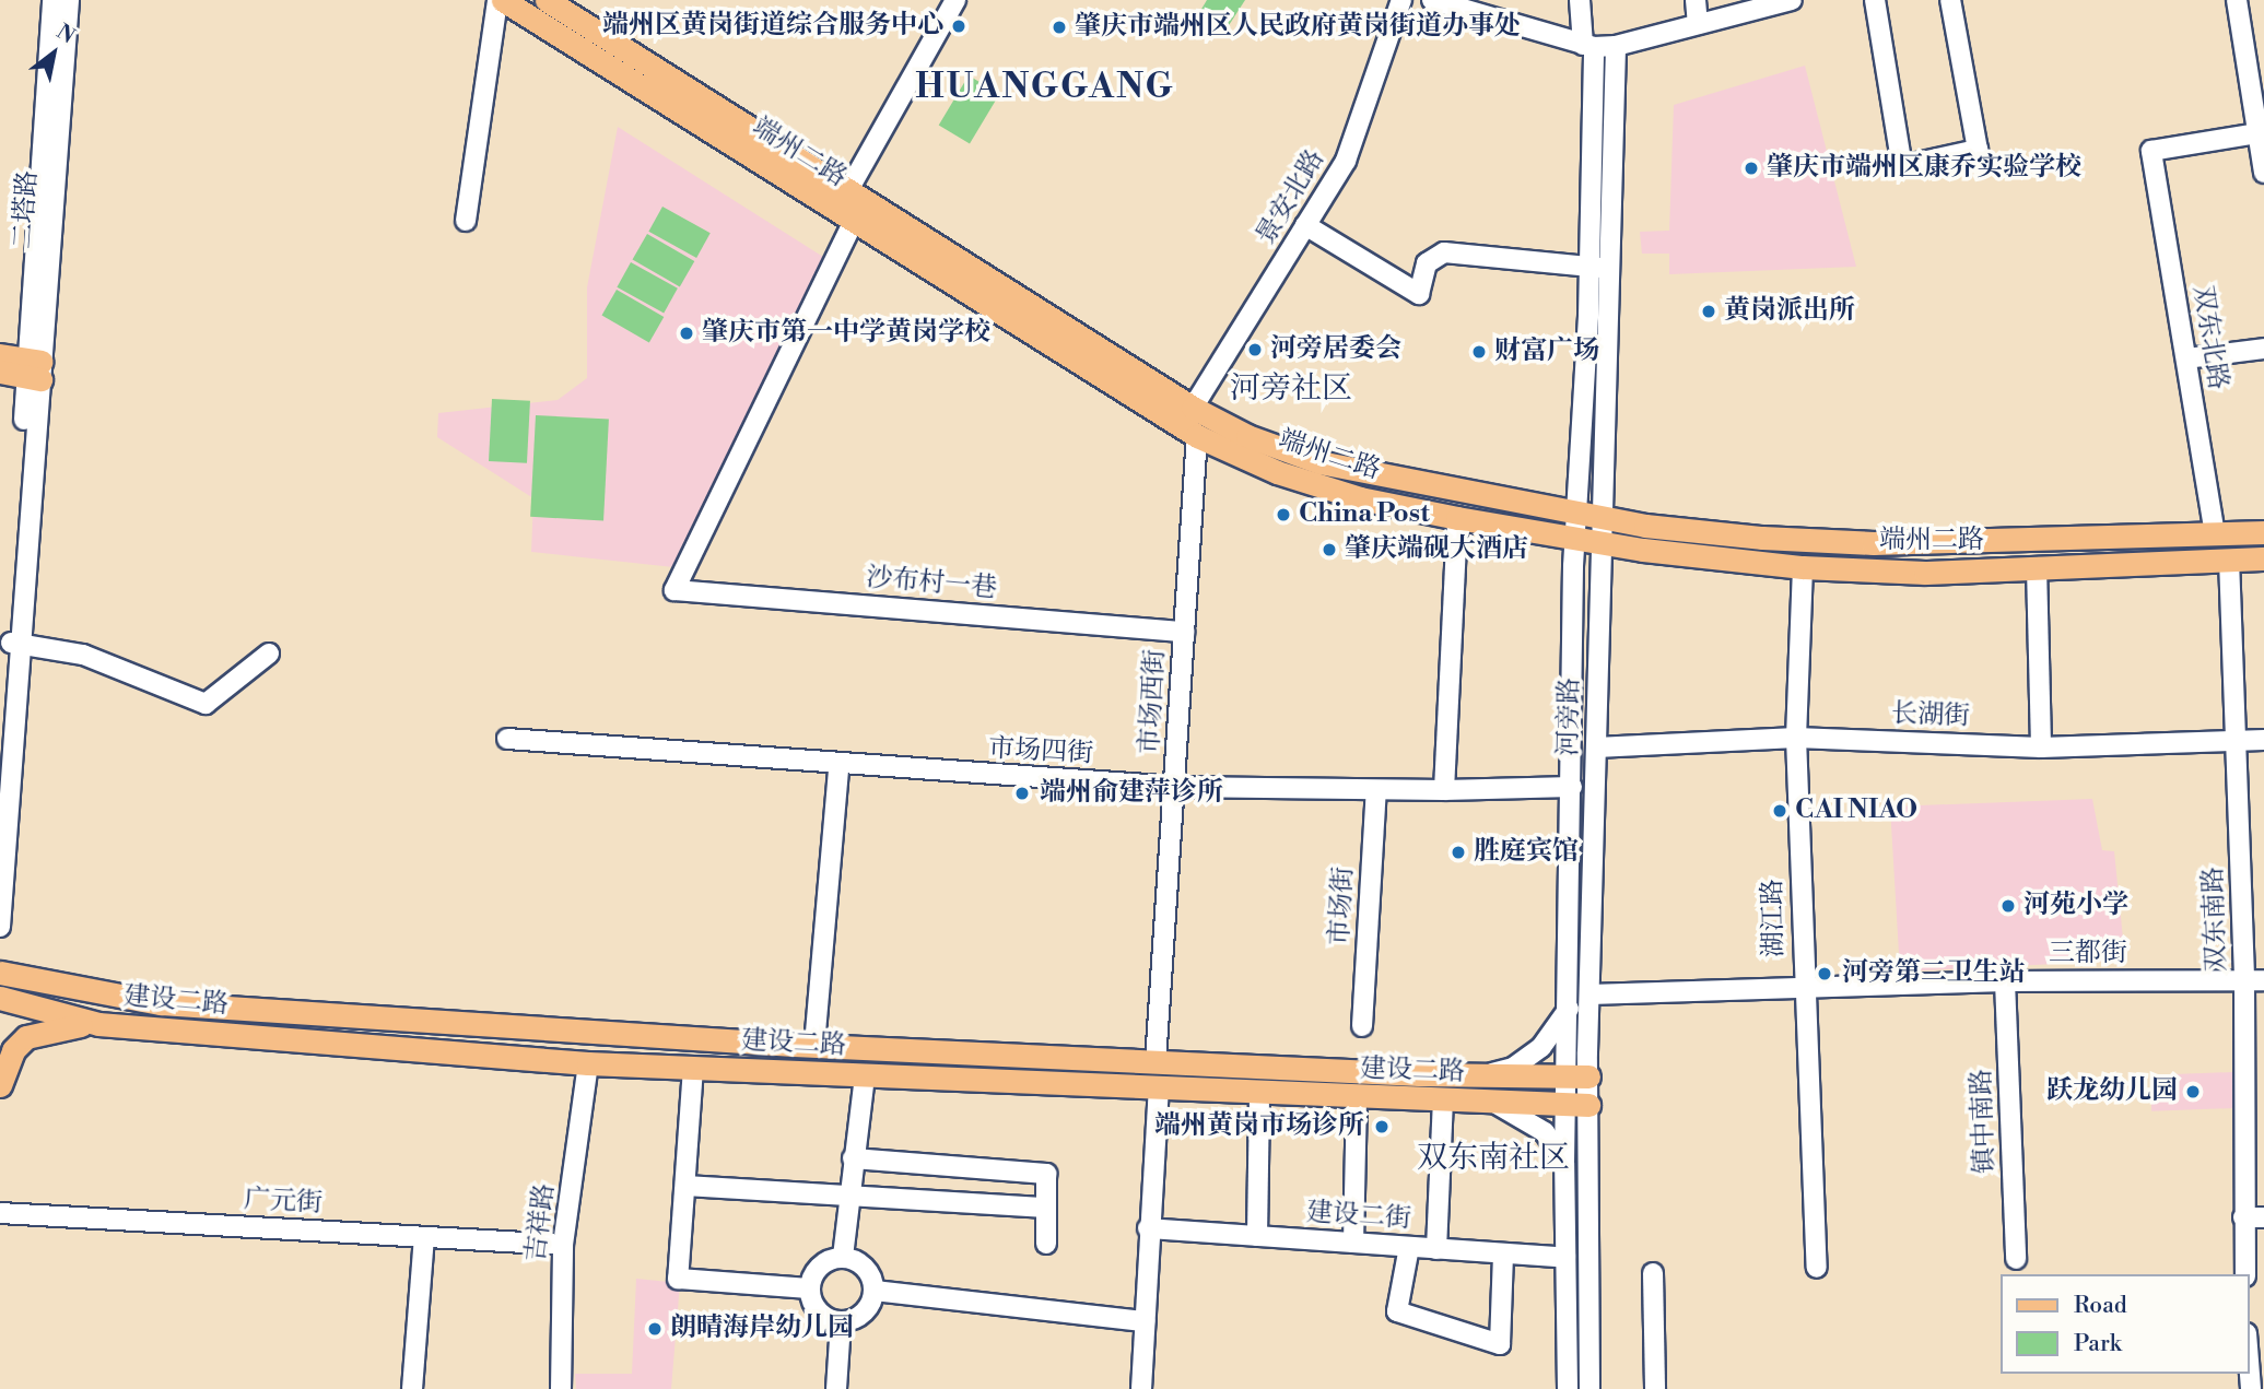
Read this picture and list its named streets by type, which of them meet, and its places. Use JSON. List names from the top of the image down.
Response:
{
  "streets": {
    "main road": ["端州二路", "建设二路"],
    "street": [
      "景安北路",
      "二塔路",
      "双东北路",
      "沙布村一巷",
      "市场西街",
      "长湖街",
      "河旁路",
      "市场四街",
      "市场街",
      "湖江路",
      "双东南路",
      "三都街",
      "镇中南路",
      "广元街",
      "建设二街",
      "吉祥路"
    ]
  },
  "crossings": [
    ["端州二路", "景安北路"],
    ["端州二路", "双东北路"],
    ["端州二路", "沙布村一巷"],
    ["端州二路", "市场西街"],
    ["端州二路", "河旁路"],
    ["端州二路", "湖江路"],
    ["端州二路", "双东南路"],
    ["沙布村一巷", "市场西街"],
    ["市场西街", "市场四街"],
    ["市场西街", "建设二路"],
    ["长湖街", "河旁路"],
    ["长湖街", "湖江路"],
    ["长湖街", "双东南路"],
    ["河旁路", "市场四街"],
    ["河旁路", "三都街"],
    ["河旁路", "建设二路"],
    ["河旁路", "建设二街"],
    ["市场四街", "市场街"],
    ["湖江路", "三都街"],
    ["双东南路", "三都街"],
    ["三都街", "镇中南路"],
    ["建设二路", "吉祥路"],
    ["广元街", "吉祥路"]
  ],
  "districts": ["HUANGGANG", "河旁社区", "双东南社区"],
  "places": [
    "端州区黄岗街道综合服务中心",
    "肇庆市端州区人民政府黄岗街道办事处",
    "肇庆市端州区康乔实验学校",
    "黄岗派出所",
    "肇庆市第一中学黄岗学校",
    "河旁居委会",
    "财富广场",
    "China Post",
    "肇庆端砚大酒店",
    "端州俞建萍诊所",
    "CAI NIAO",
    "胜庭宾馆",
    "河苑小学",
    "河旁第二卫生站",
    "跃龙幼儿园",
    "端州黄岗市场诊所",
    "朗晴海岸幼儿园"
  ],
  "legend": ["Road", "Park"],
  "north": "top right"
}
